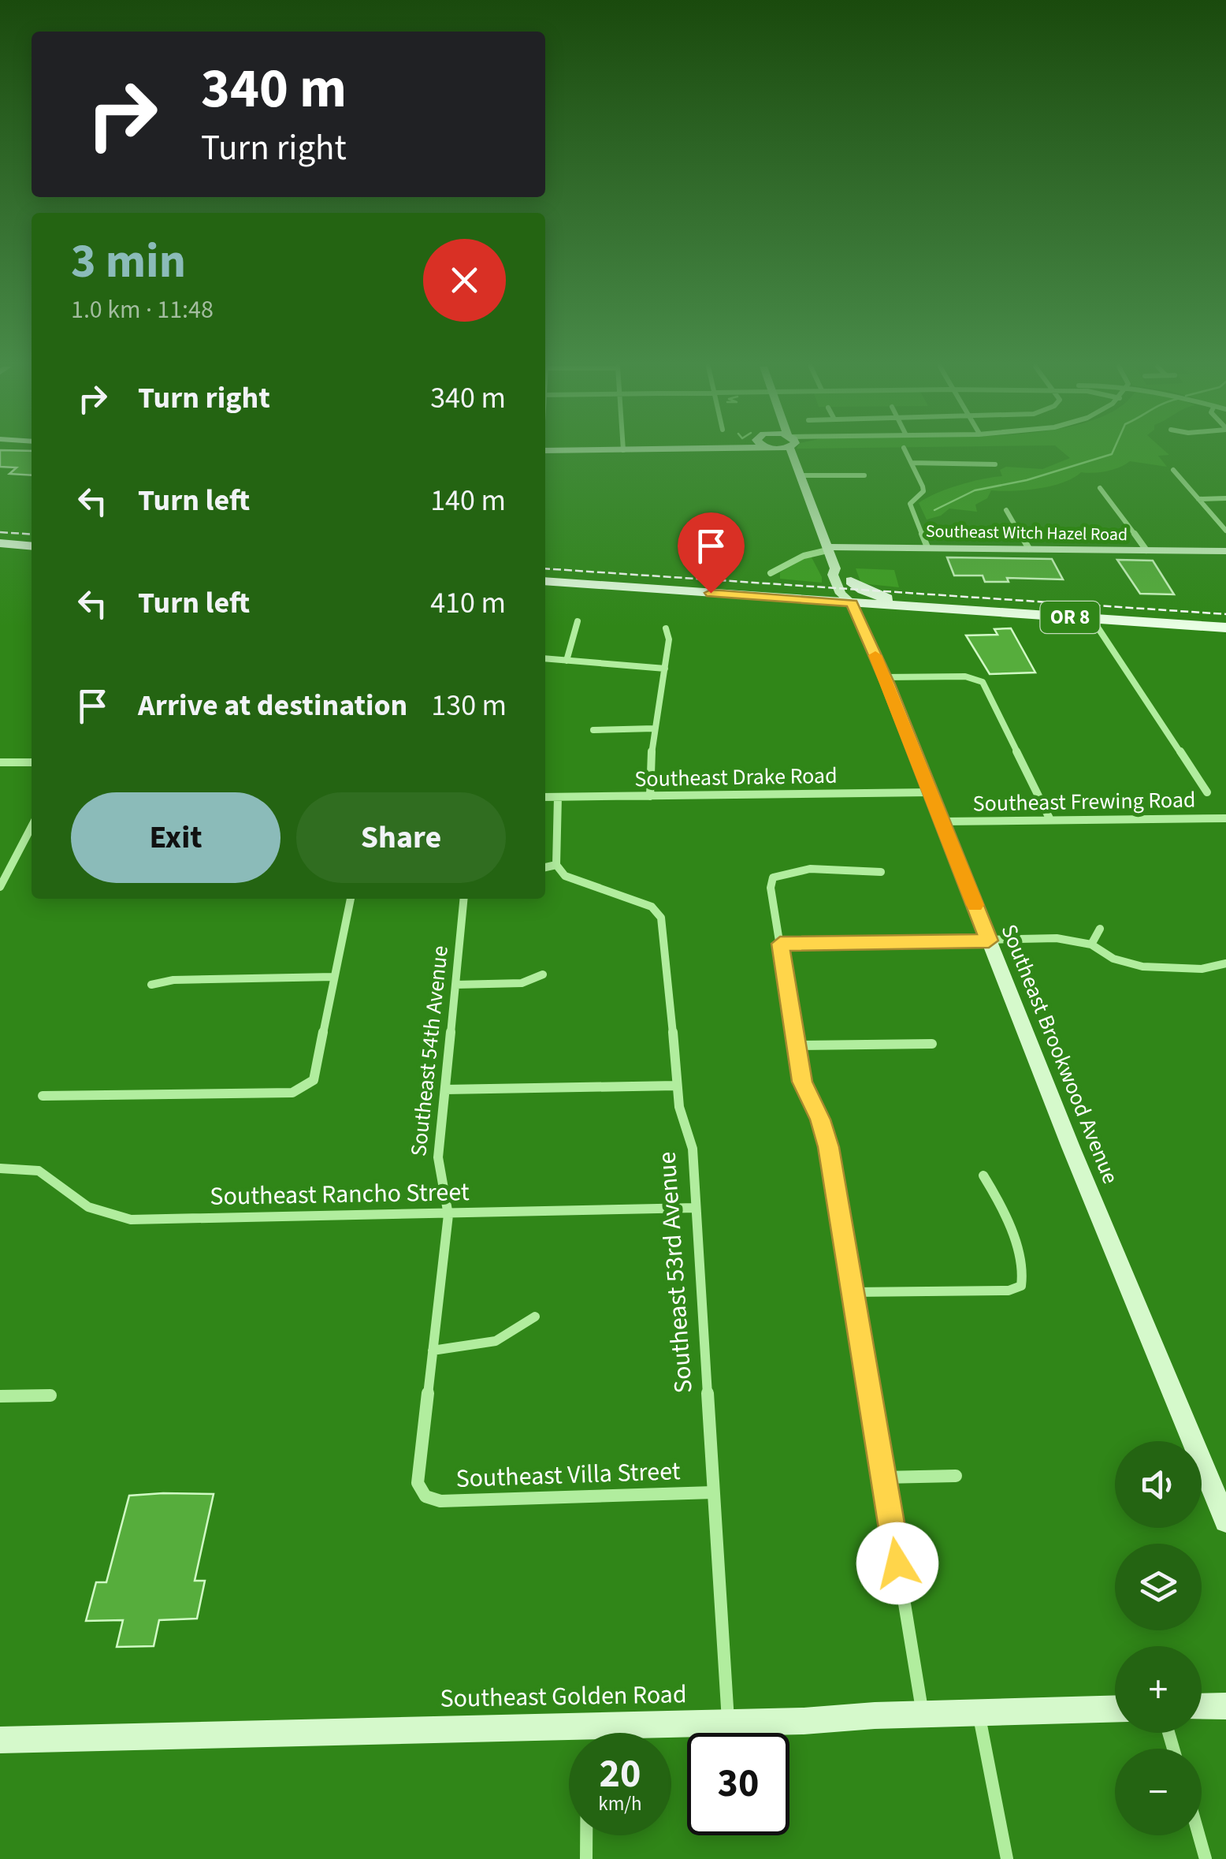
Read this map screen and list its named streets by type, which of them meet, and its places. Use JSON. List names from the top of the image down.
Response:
{
  "streets": {
    "main road": ["OR 8"],
    "street": [
      "Southeast Witch Hazel Road",
      "Southeast Drake Road",
      "Southeast Frewing Road",
      "Southeast 54th Avenue",
      "Southeast Brookwood Avenue",
      "Southeast Rancho Street",
      "Southeast 53rd Avenue",
      "Southeast Villa Street",
      "Southeast Golden Road"
    ]
  },
  "crossings": [
    ["Southeast Witch Hazel Road", "Southeast Brookwood Avenue"],
    ["OR 8", "Southeast Brookwood Avenue"],
    ["Southeast Drake Road", "Southeast Brookwood Avenue"],
    ["Southeast Frewing Road", "Southeast Brookwood Avenue"],
    ["Southeast 54th Avenue", "Southeast Rancho Street"],
    ["Southeast 54th Avenue", "Southeast Villa Street"],
    ["Southeast Rancho Street", "Southeast 53rd Avenue"],
    ["Southeast 53rd Avenue", "Southeast Villa Street"],
    ["Southeast 53rd Avenue", "Southeast Golden Road"]
  ],
  "page": {
    "turn": ["340 m", "Turn right"],
    "heading": ["3 min", "1.0 km · 11:48"],
    "list": [
      {
        "name": "Turn right",
        "value": "340 m"
      },
      {
        "name": "Turn left",
        "value": "140 m"
      },
      {
        "name": "Turn left",
        "value": "410 m"
      },
      {
        "name": "Arrive at destination",
        "value": "130 m"
      }
    ],
    "buttons": ["Exit", "Share"],
    "map_buttons": ["+", "−"],
    "speed": "20 km/h",
    "limit": "30"
  }
}
